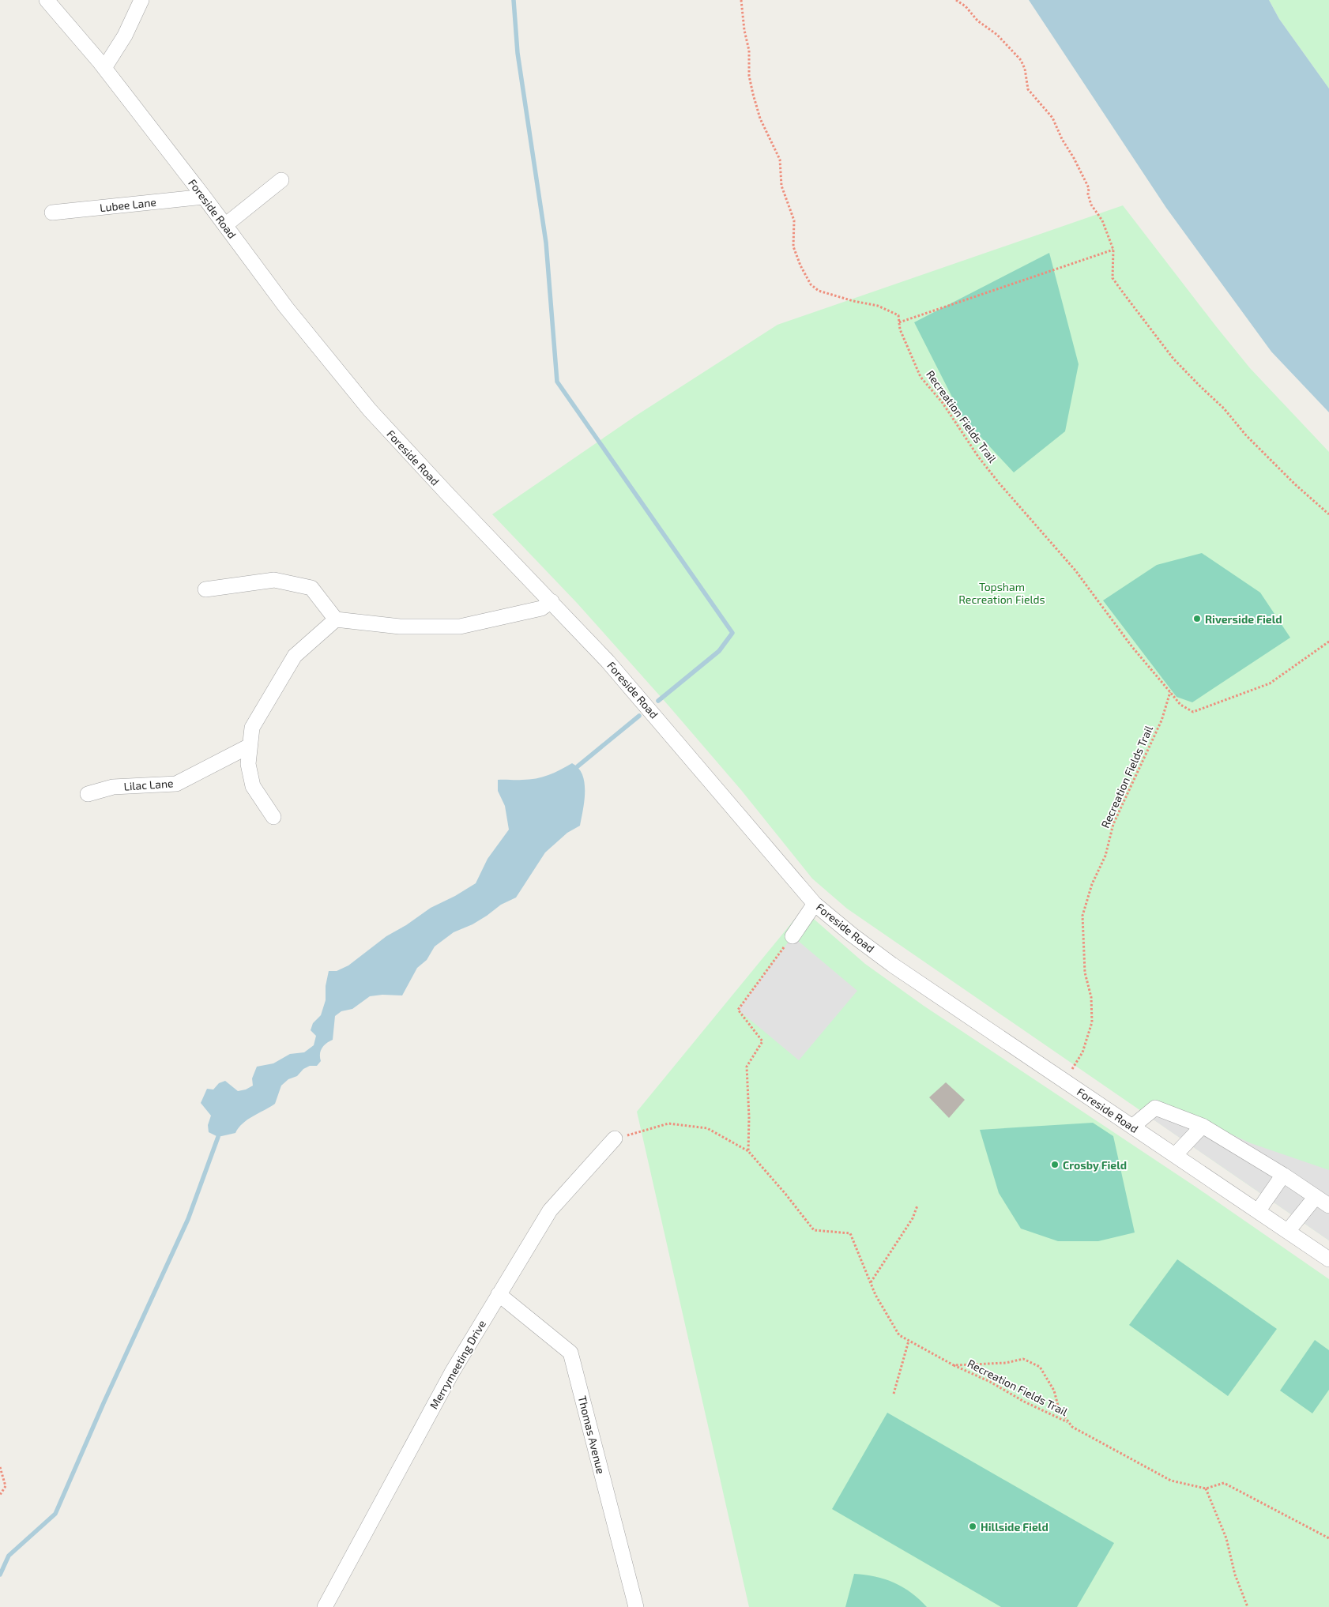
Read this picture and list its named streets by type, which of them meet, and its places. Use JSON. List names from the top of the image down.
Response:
{
  "streets": {
    "street": [
      "Lubee Lane",
      "Foreside Road",
      "Lilac Lane",
      "Merrymeeting Drive",
      "Thomas Avenue"
    ],
    "path": ["Recreation Fields Trail"]
  },
  "crossings": [
    ["Lubee Lane", "Foreside Road"],
    ["Recreation Fields Trail", "Merrymeeting Drive"],
    ["Merrymeeting Drive", "Thomas Avenue"]
  ],
  "parks": ["Topsham Recreation Fields"],
  "places": ["Riverside Field", "Crosby Field", "Hillside Field"]
}
